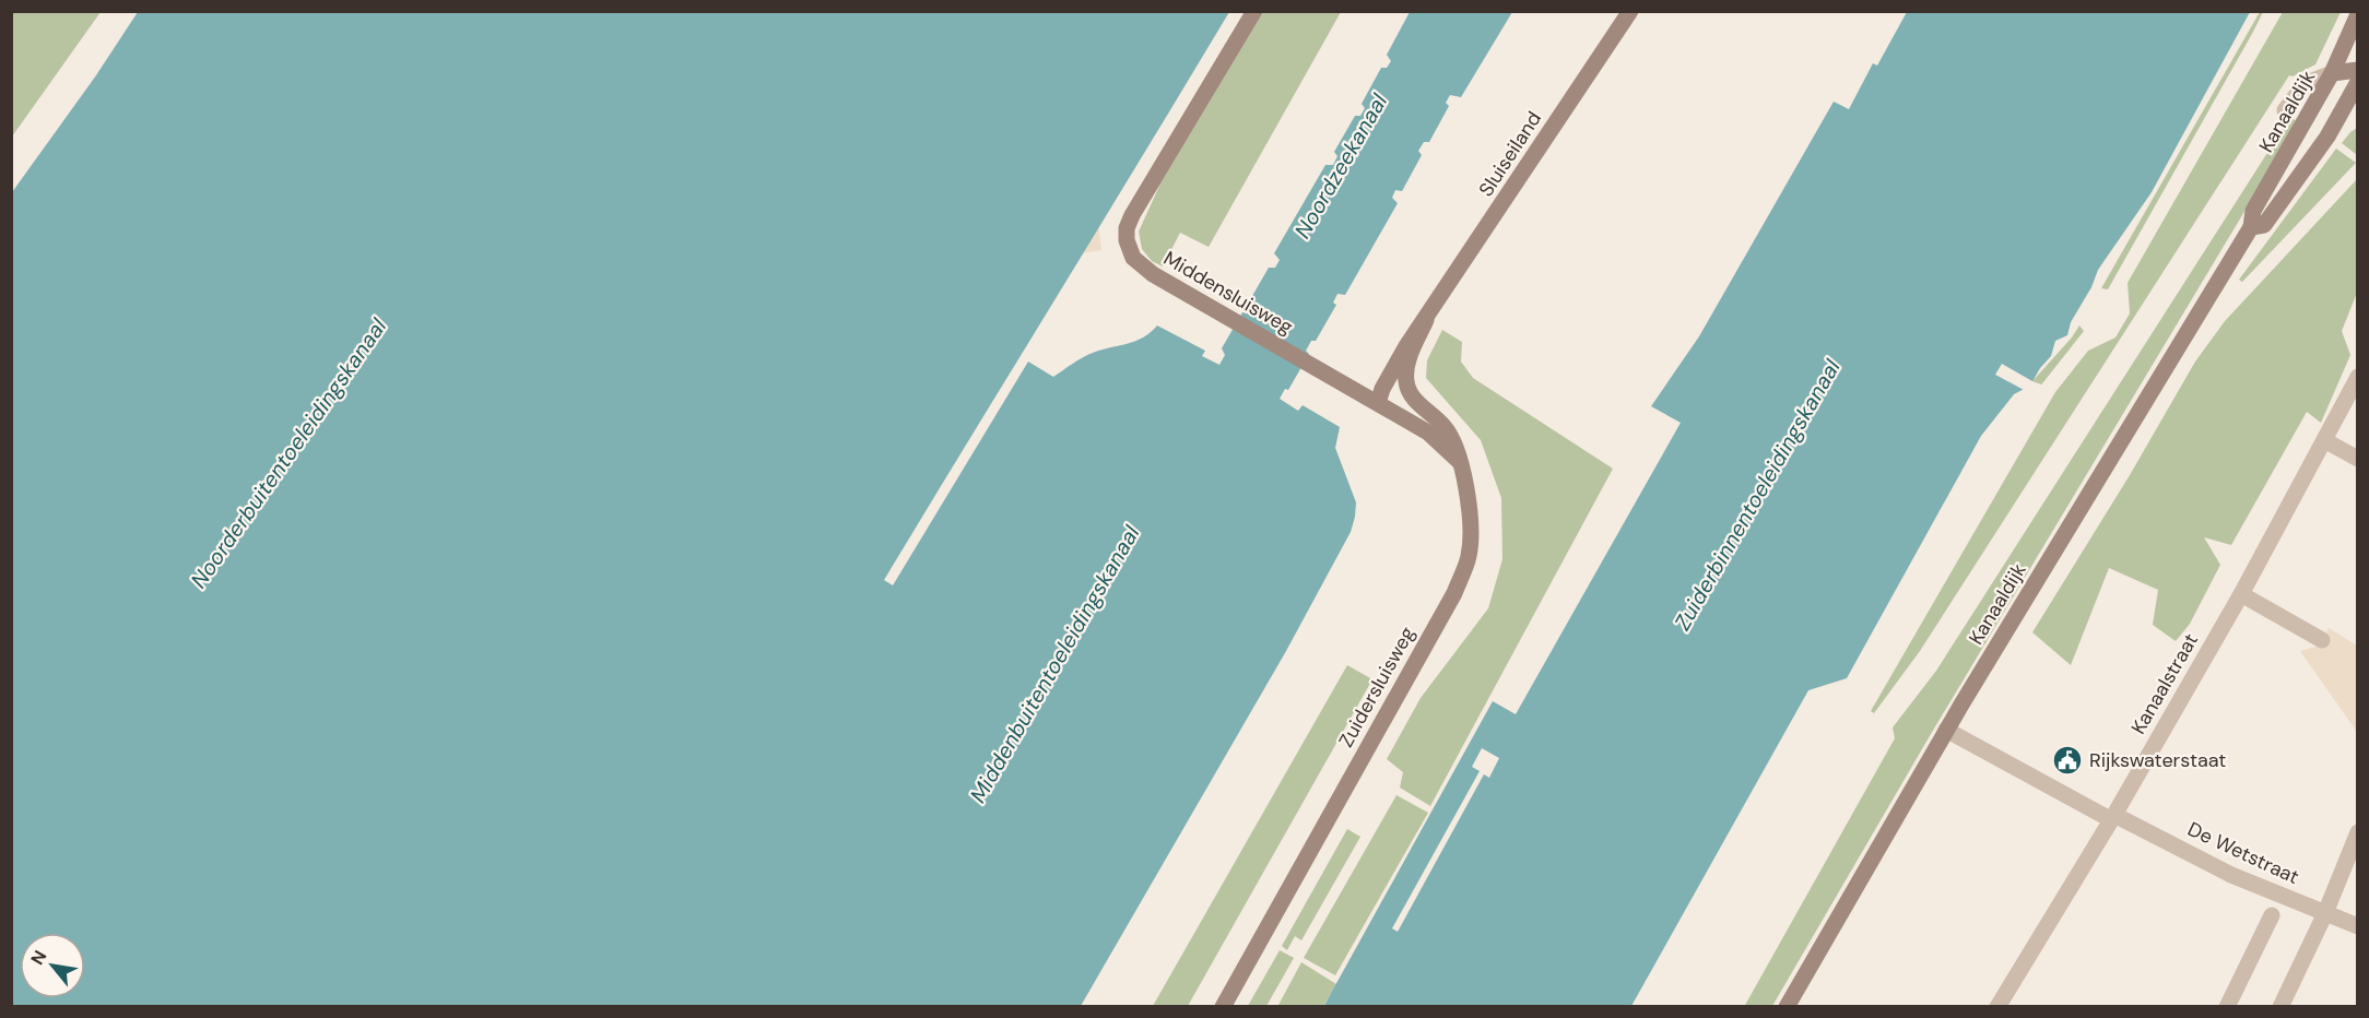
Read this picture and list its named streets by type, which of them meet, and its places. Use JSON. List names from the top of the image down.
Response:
{
  "streets": {
    "street": [
      "Kanaaldijk",
      "Sluiseiland",
      "Middensluisweg",
      "Kanaalstraat",
      "Zuidersluisweg",
      "De Wetstraat"
    ]
  },
  "crossings": [
    ["Kanaaldijk", "De Wetstraat"],
    ["Sluiseiland", "Middensluisweg"],
    ["Kanaalstraat", "De Wetstraat"]
  ],
  "water": [
    "Noordzeekanaal",
    "Noorderbuitentoeleidingskanaal",
    "Zuiderbinnentoeleidingskanaal",
    "Middenbuitentoeleidingskanaal"
  ],
  "places": {
    "public building": ["Rijkswaterstaat"]
  },
  "north": "top left"
}
